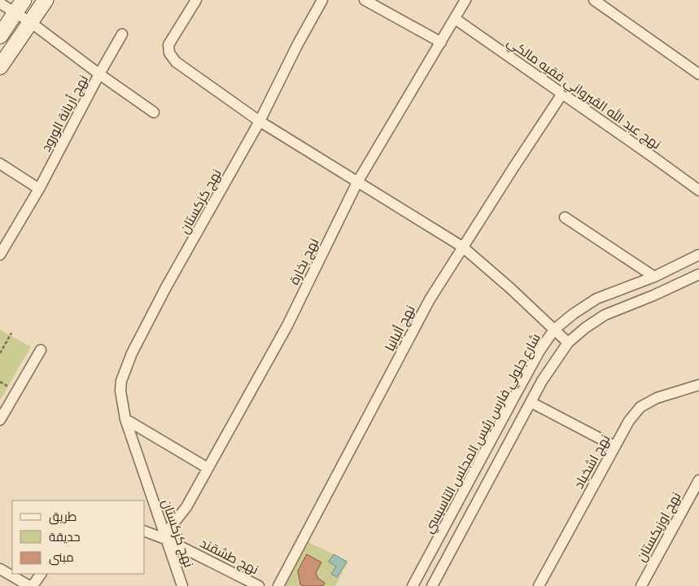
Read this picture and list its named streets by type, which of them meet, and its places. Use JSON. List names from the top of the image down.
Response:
{
  "streets": {
    "street": [
      "نهج عبد الله القيرواني فقيه مالكي",
      "نهج أريانة الورود",
      "نهج كزكستان",
      "نهج بخارة",
      "نهج ألبانيا",
      "شارع جلولي فارس رئيس المجلس التاسيسي",
      "نهج اشخباد",
      "نهج اوزبكستان",
      "نهج طشقند"
    ]
  },
  "crossings": [
    ["نهج عبد الله القيرواني فقيه مالكي", "نهج بخارة"],
    ["نهج عبد الله القيرواني فقيه مالكي", "نهج ألبانيا"],
    ["نهج كزكستان", "نهج بخارة"],
    ["نهج كزكستان", "نهج طشقند"],
    ["نهج بخارة", "نهج طشقند"]
  ],
  "legend": ["طريق", "حديقة", "مبنى"]
}
